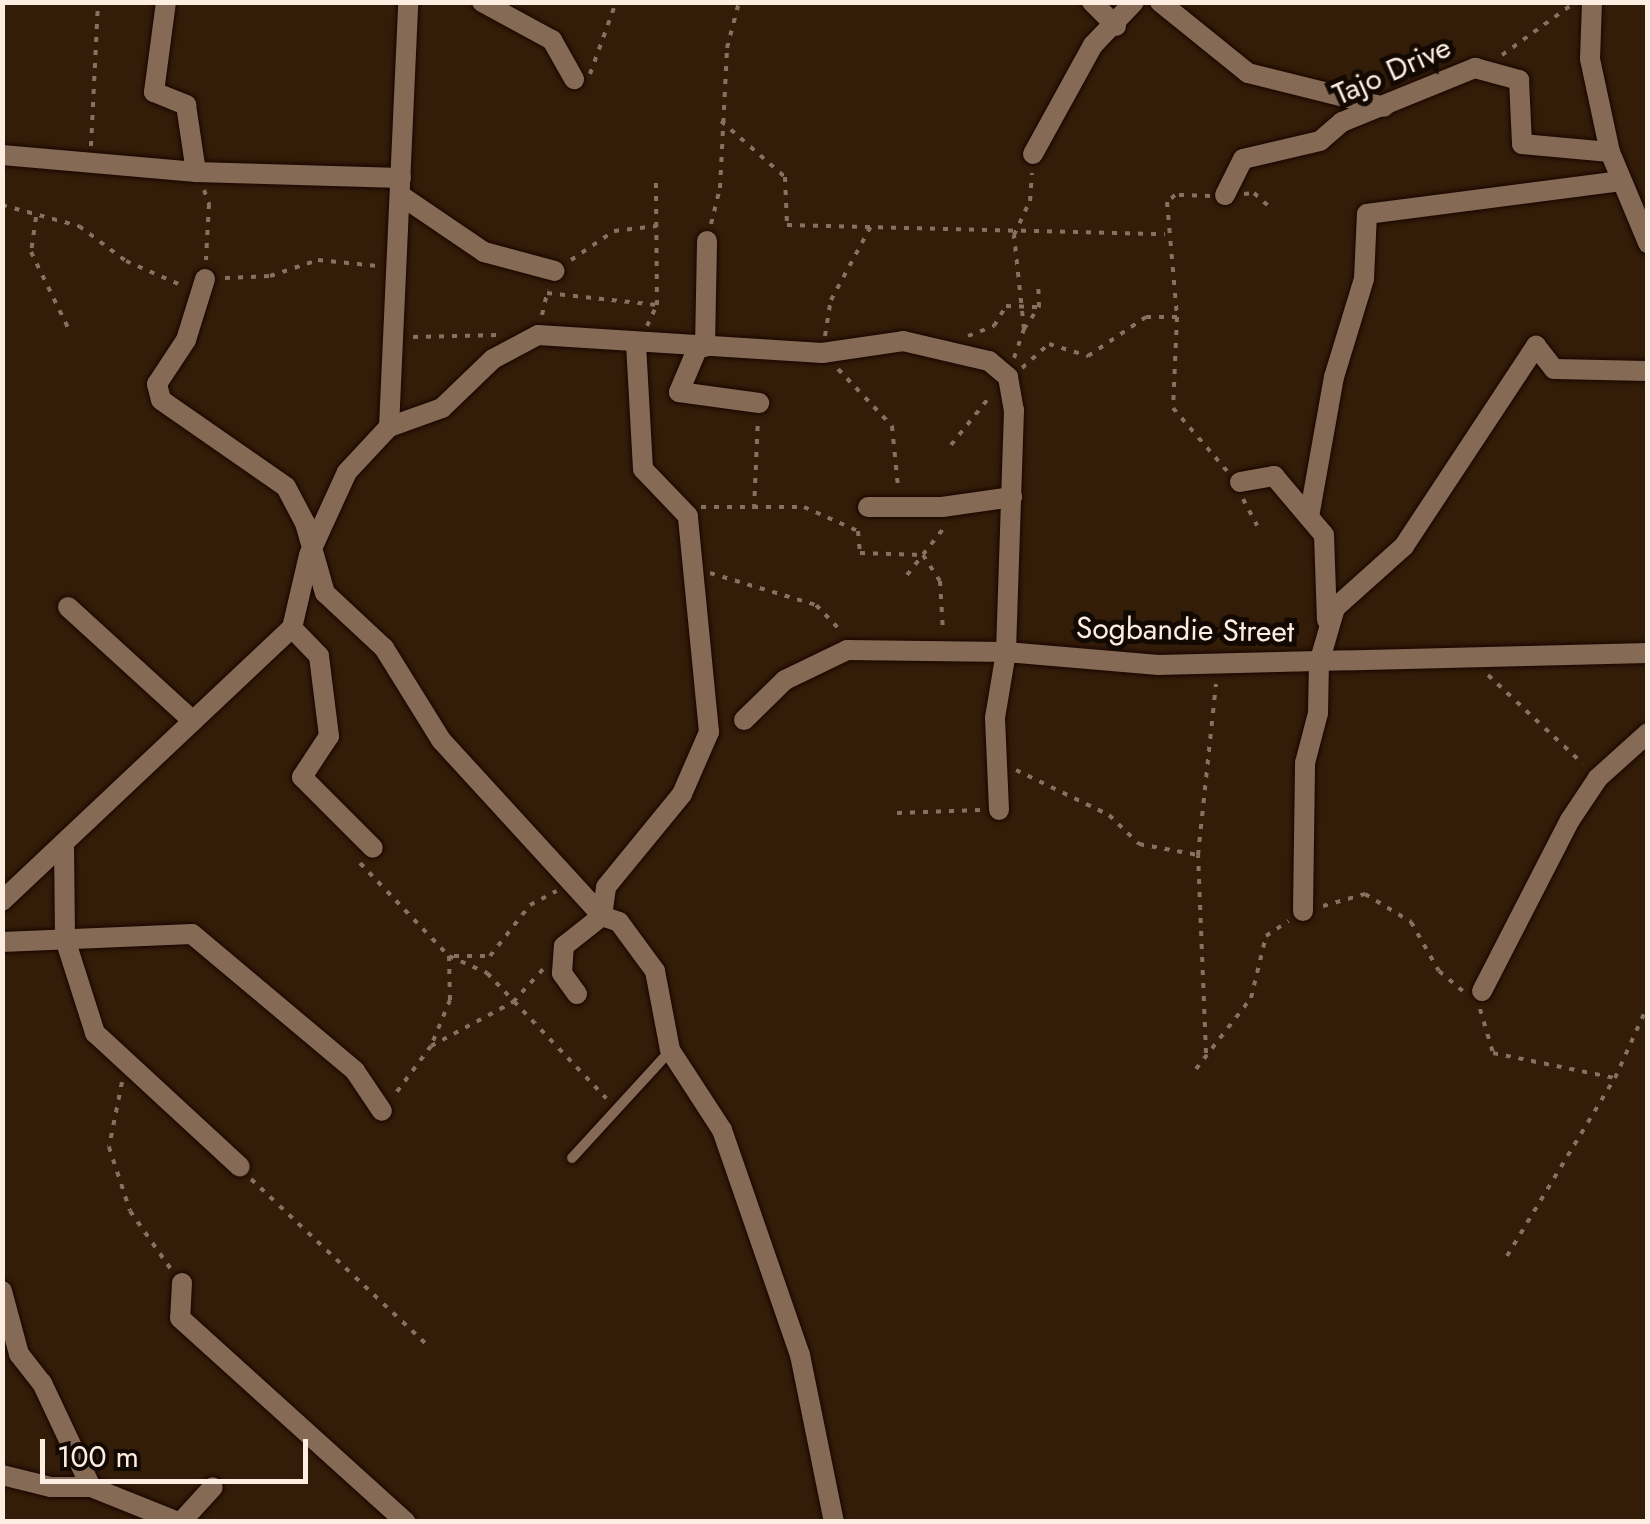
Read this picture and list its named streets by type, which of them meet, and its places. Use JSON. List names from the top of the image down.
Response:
{
  "streets": {
    "street": ["Tajo Drive", "Sogbandie Street"]
  },
  "scale_bar": "100 m"
}
